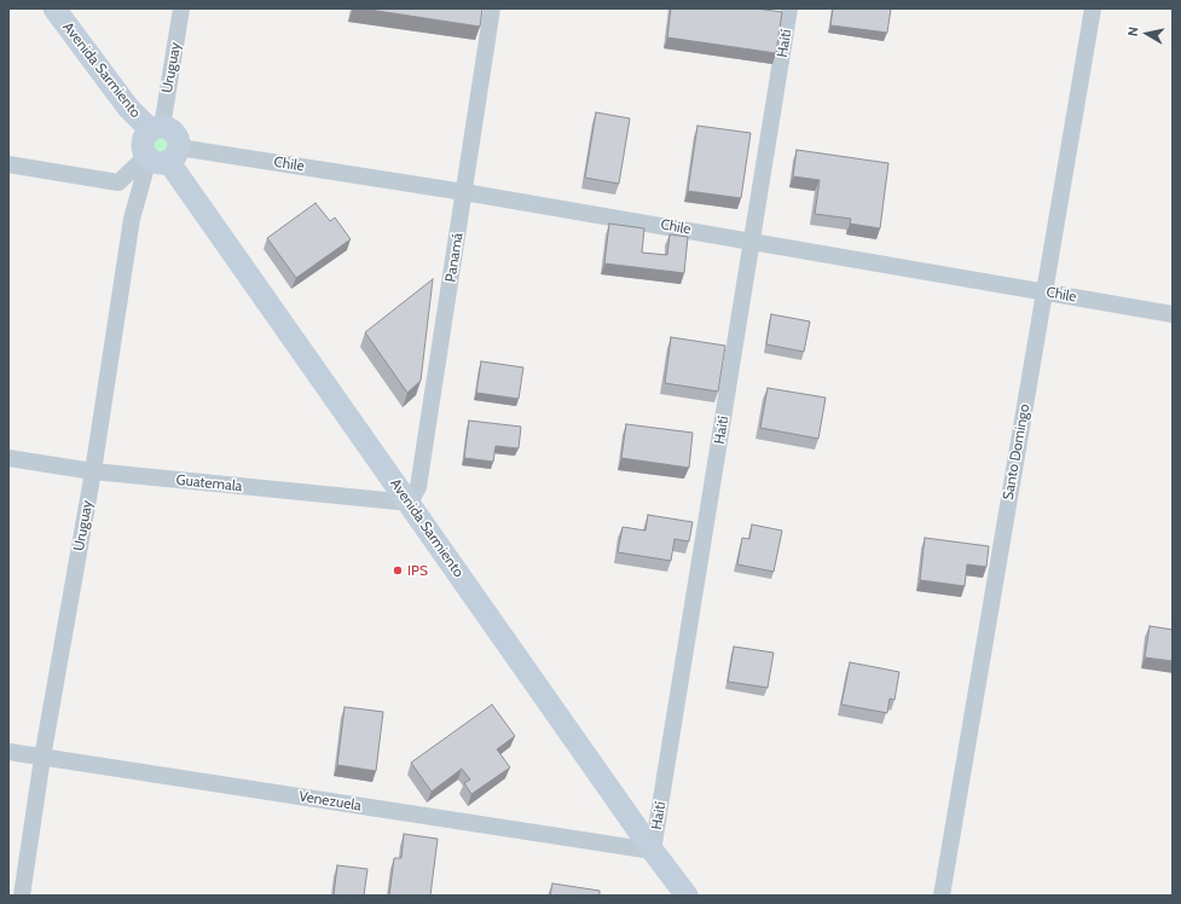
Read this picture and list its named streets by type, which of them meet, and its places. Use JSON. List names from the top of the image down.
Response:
{
  "streets": {
    "main road": ["Avenida Sarmiento"],
    "street": [
      "Haití",
      "Uruguay",
      "Chile",
      "Panamá",
      "Santo Domingo",
      "Guatemala",
      "Venezuela"
    ]
  },
  "crossings": [
    ["Haití", "Avenida Sarmiento"],
    ["Haití", "Chile"],
    ["Haití", "Venezuela"],
    ["Uruguay", "Avenida Sarmiento"],
    ["Uruguay", "Chile"],
    ["Uruguay", "Guatemala"],
    ["Uruguay", "Venezuela"],
    ["Avenida Sarmiento", "Chile"],
    ["Avenida Sarmiento", "Panamá"],
    ["Avenida Sarmiento", "Guatemala"],
    ["Avenida Sarmiento", "Venezuela"],
    ["Chile", "Panamá"],
    ["Chile", "Santo Domingo"],
    ["Panamá", "Guatemala"]
  ],
  "places": ["IPS"],
  "north": "left"
}
